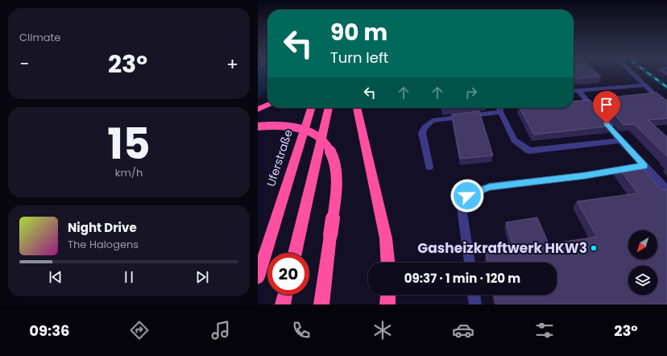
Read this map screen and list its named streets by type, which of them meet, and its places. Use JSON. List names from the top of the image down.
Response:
{
  "streets": {
    "highway": ["Uferstraße"]
  },
  "places": ["Gasheizkraftwerk HKW3"],
  "north": "bottom left",
  "page": {
    "tile": [
      "Climate",
      ["15", "km/h"]
    ],
    "turn": ["90 m", "Turn left"],
    "heat": ["−", "23°", "+"],
    "song": ["Night Drive", "The Halogens"],
    "limit": "20",
    "trip": "09:37 · 1 min · 120 m",
    "tabs": ["09:36", "23°"]
  }
}
